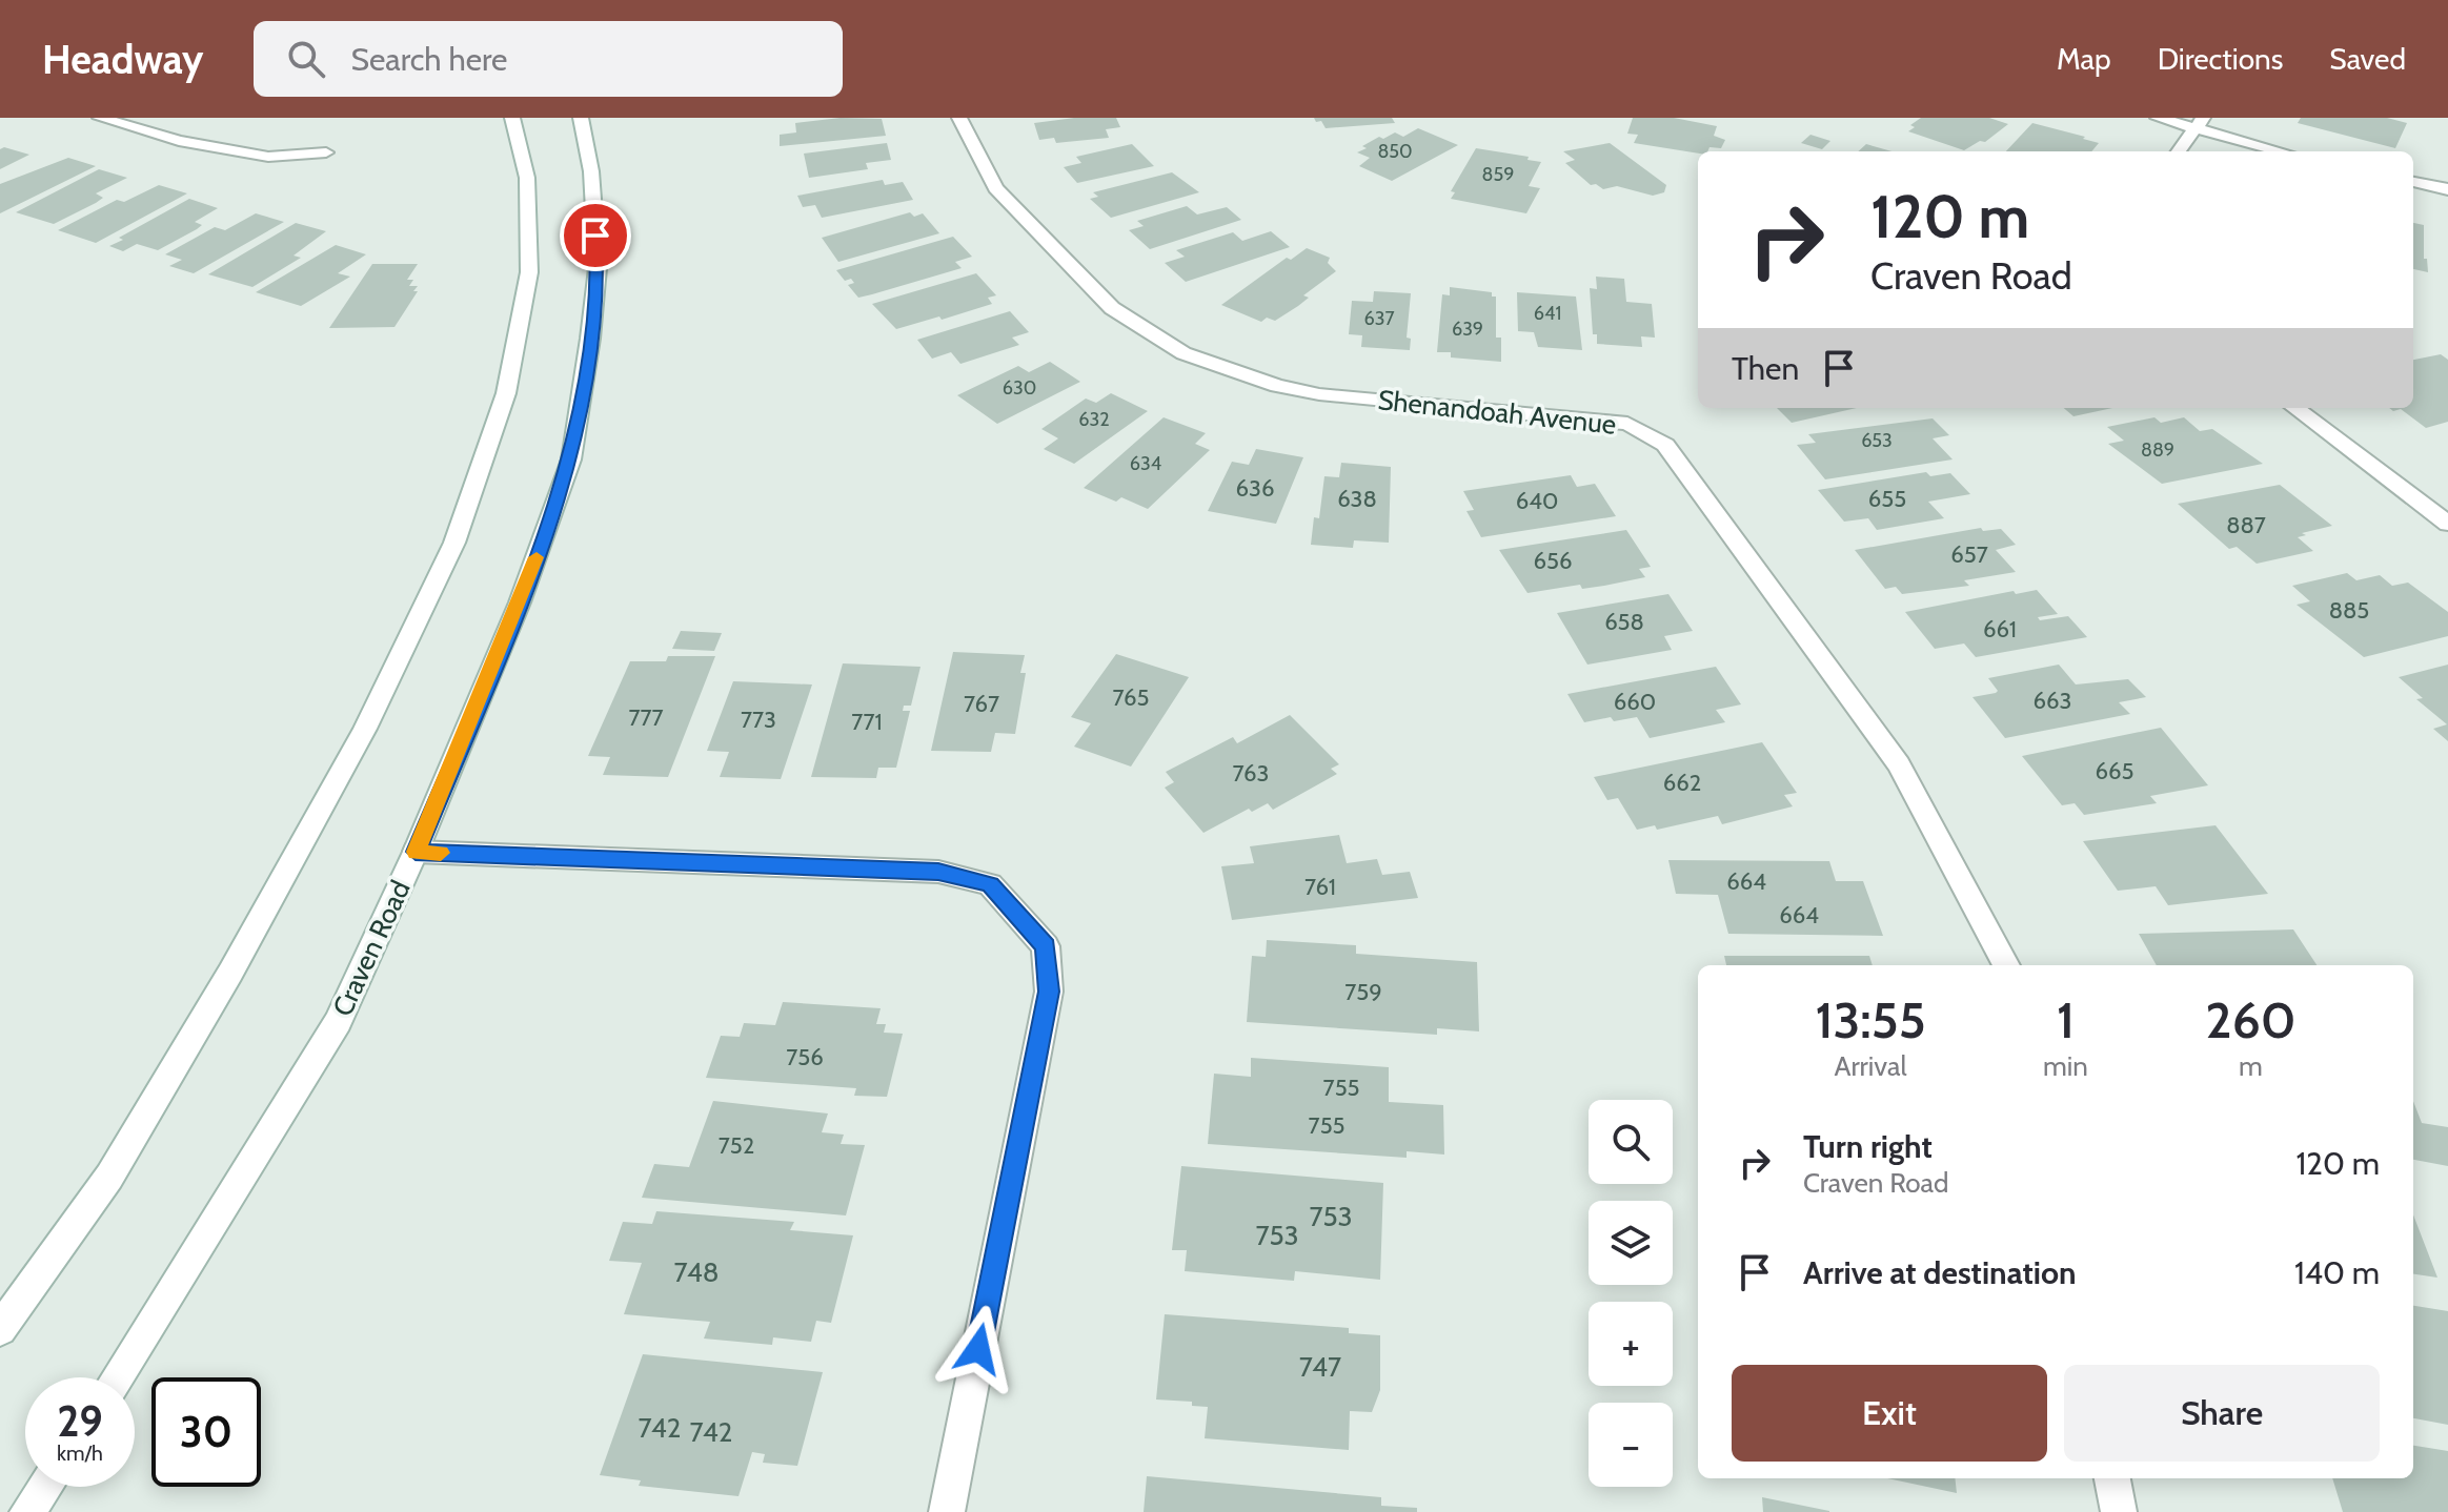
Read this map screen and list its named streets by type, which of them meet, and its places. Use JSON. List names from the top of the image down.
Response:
{
  "streets": {
    "street": ["Shenandoah Avenue", "Craven Road"]
  },
  "house_numbers": [
    "850",
    "859",
    "641",
    "637",
    "639",
    "630",
    "632",
    "653",
    "889",
    "634",
    "636",
    "638",
    "655",
    "640",
    "887",
    "657",
    "656",
    "885",
    "658",
    "661",
    "765",
    "663",
    "660",
    "767",
    "777",
    "773",
    "771",
    "665",
    "763",
    "662",
    "664",
    "761",
    "664",
    "759",
    "756",
    "755",
    "755",
    "752",
    "753",
    "753",
    "748",
    "747",
    "742",
    "742"
  ],
  "page": {
    "header": "Headway",
    "search": "Search here",
    "nav": ["Map", "Directions", "Saved"],
    "turn": ["120 m", "Craven Road"],
    "then": "Then",
    "eta": [
      "13:55",
      "Arrival",
      "1",
      "min",
      "260",
      "m"
    ],
    "map_buttons": ["+", "−"],
    "list": [
      {
        "name": "Turn right",
        "note": "Craven Road",
        "value": "120 m"
      },
      {
        "name": "Arrive at destination",
        "value": "140 m"
      }
    ],
    "buttons": ["Exit", "Share"],
    "speed": "29 km/h",
    "limit": "30"
  }
}
